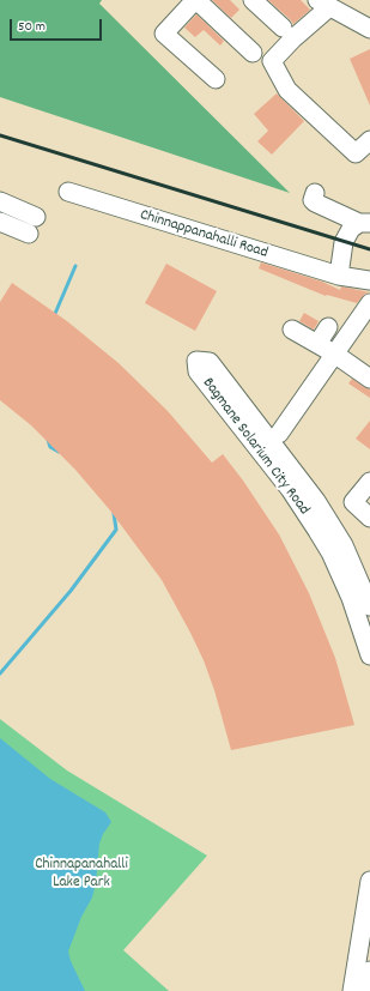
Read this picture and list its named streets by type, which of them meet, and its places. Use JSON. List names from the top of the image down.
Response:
{
  "streets": {
    "street": ["Chinnappanahalli Road", "Bagmane Solarium City Road"]
  },
  "parks": ["Chinnapanahalli Lake Park"],
  "scale_bar": "50 m"
}
